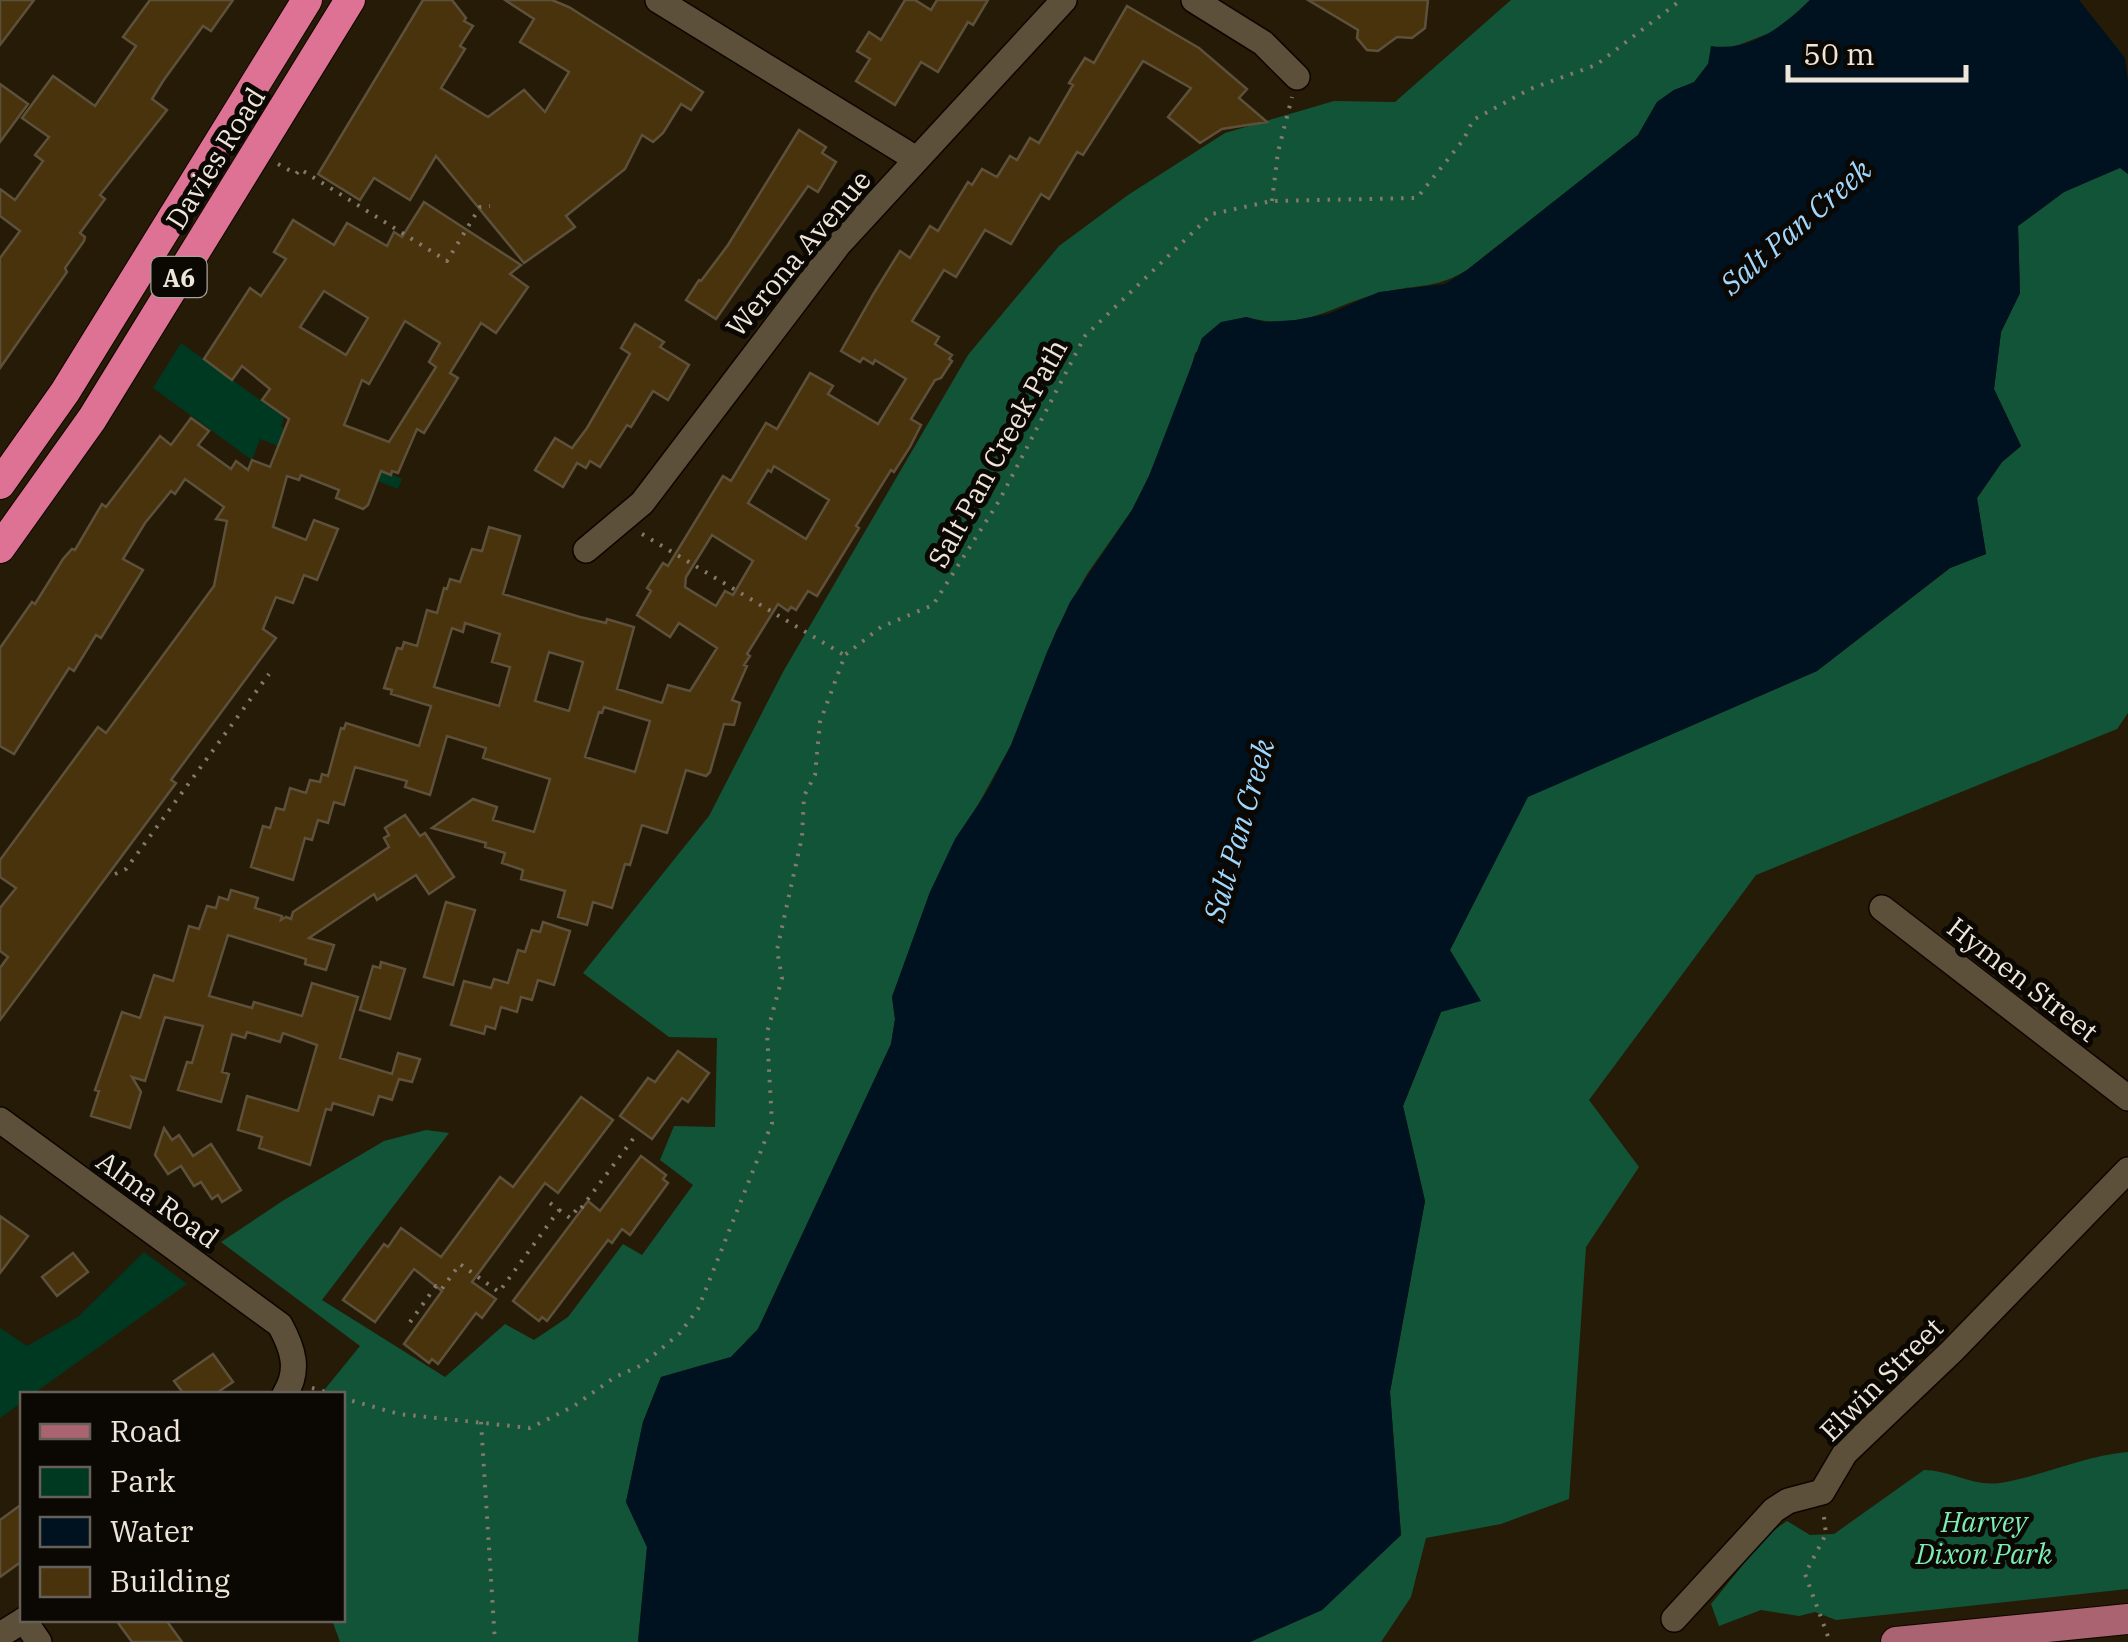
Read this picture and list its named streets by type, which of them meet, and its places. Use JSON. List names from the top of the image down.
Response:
{
  "streets": {
    "highway": ["Davies Road", "A6"],
    "street": [
      "Werona Avenue",
      "Hymen Street",
      "Alma Road",
      "Elwin Street"
    ],
    "path": ["Salt Pan Creek Path"]
  },
  "water": ["Salt Pan Creek"],
  "parks": ["Harvey Dixon Park"],
  "legend": [
    "Road",
    "Park",
    "Water",
    "Building"
  ],
  "scale_bar": "50 m"
}
